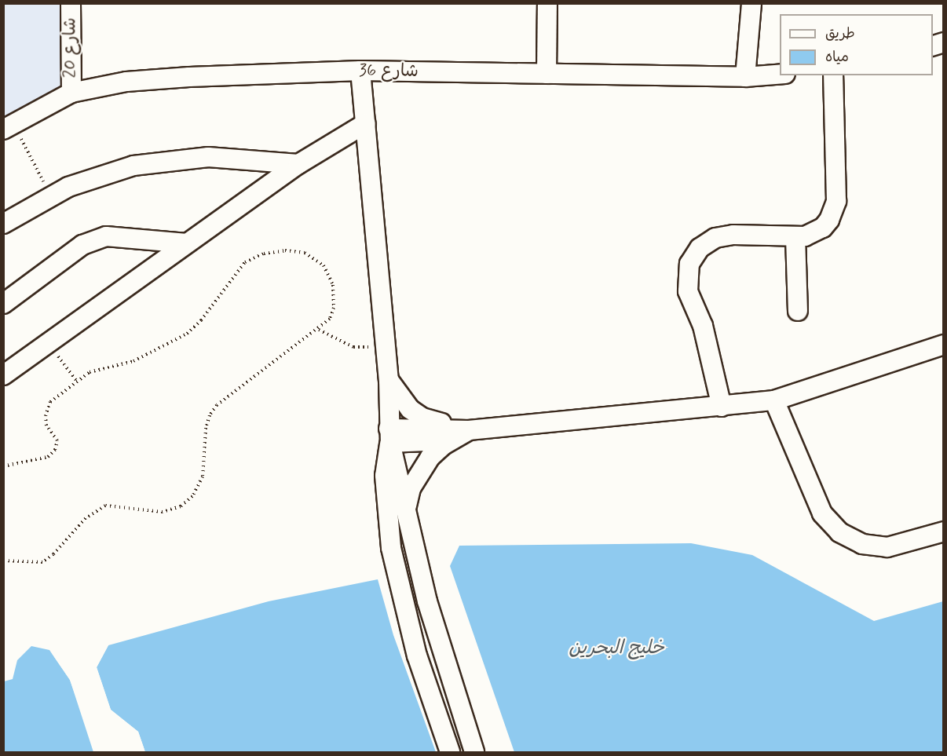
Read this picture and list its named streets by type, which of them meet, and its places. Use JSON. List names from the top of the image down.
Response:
{
  "streets": {
    "street": ["شارع 20", "شارع 36"]
  },
  "crossings": [
    ["شارع 20", "شارع 36"]
  ],
  "water": ["خليج البحرين"],
  "legend": ["طريق", "مياه"]
}
